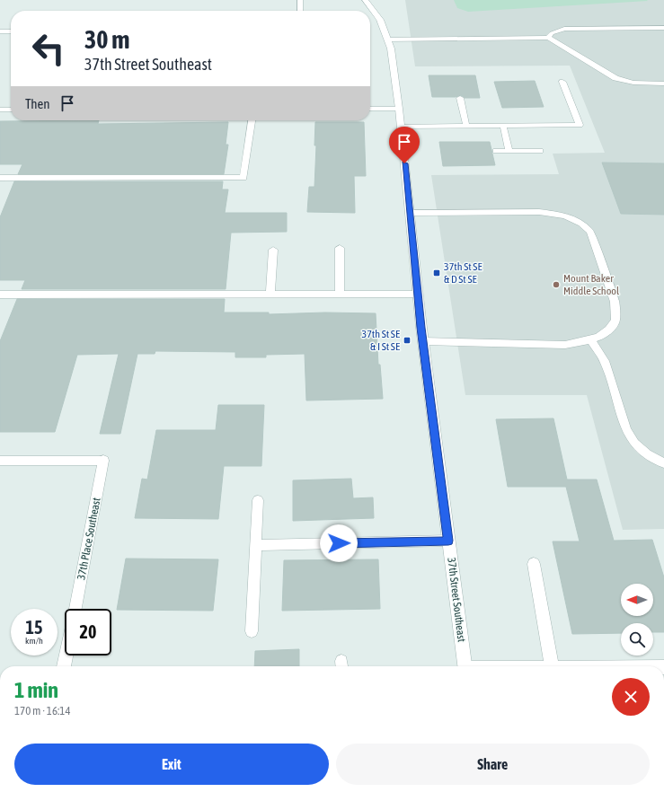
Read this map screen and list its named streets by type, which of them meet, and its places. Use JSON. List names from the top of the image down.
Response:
{
  "streets": {
    "street": ["37th Place Southeast", "37th Street Southeast"]
  },
  "places": {
    "transit": ["37th St SE & D St SE", "37th St SE & I St SE"],
    "other": ["Mount Baker Middle School"]
  },
  "north": "left",
  "page": {
    "turn": ["30 m", "37th Street Southeast"],
    "then": "Then",
    "speed": "15 km/h",
    "limit": "20",
    "heading": ["1 min", "170 m · 16:14"],
    "buttons": ["Exit", "Share"]
  }
}
